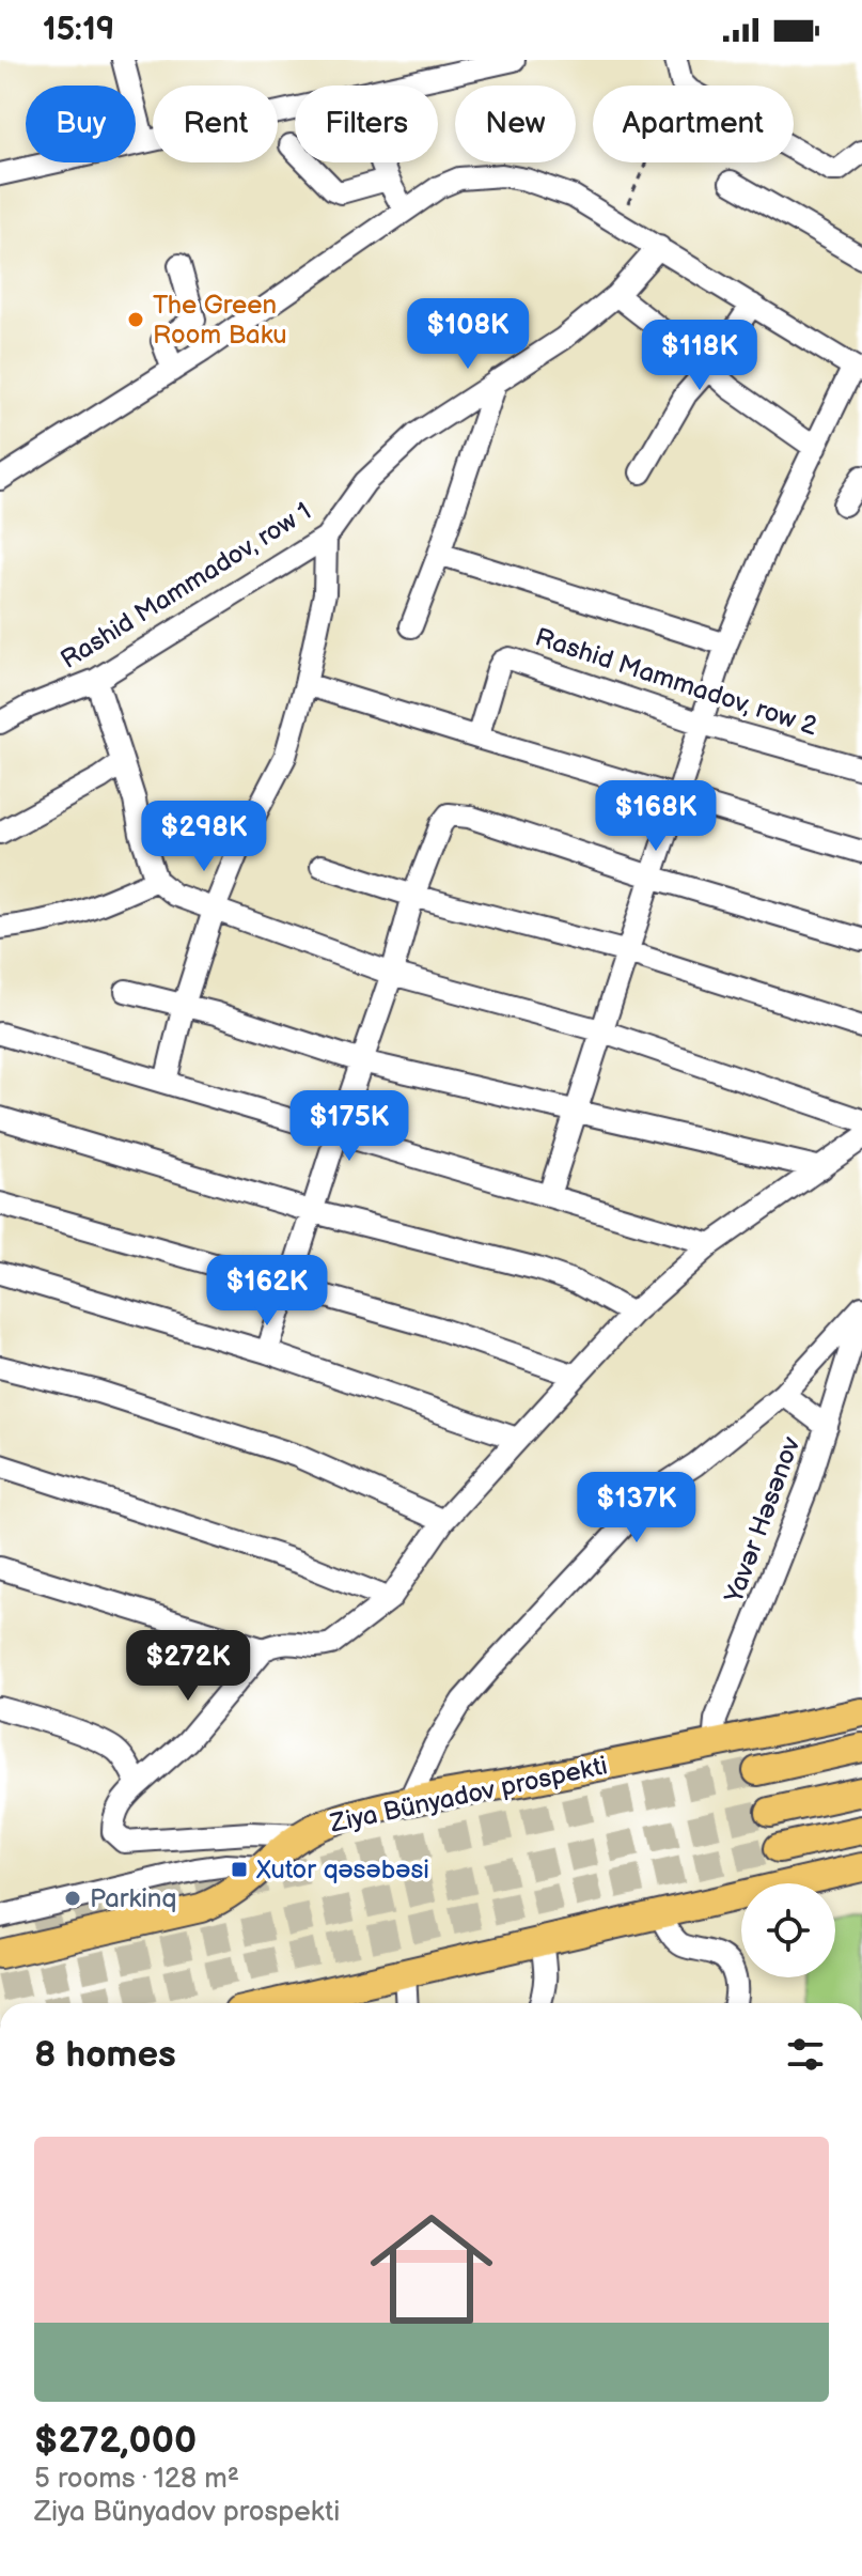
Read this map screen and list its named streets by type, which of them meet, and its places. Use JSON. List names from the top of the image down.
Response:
{
  "streets": {
    "main road": ["Ziya Bünyadov prospekti"],
    "street": ["Rashid Mammadov, row 1", "Rashid Mammadov, row 2", "Yavər Həsənov"]
  },
  "crossings": [
    ["Yavər Həsənov", "Ziya Bünyadov prospekti"]
  ],
  "places": {
    "other": ["The Green Room Baku", "Parkinq"],
    "transit": ["Xutor qəsəbəsi"]
  },
  "page": {
    "status": "15:19",
    "chip": [
      "Buy",
      "Rent",
      "Filters",
      "New",
      "Apartment"
    ],
    "price": [
      "$108K",
      "$118K",
      "$168K",
      "$298K",
      "$175K",
      "$162K",
      "$137K",
      "$272K"
    ],
    "heading": "8 homes",
    "list": [
      {
        "name": "$272,000",
        "note": "5 rooms · 128 m² · Ziya Bünyadov prospekti"
      }
    ]
  }
}
